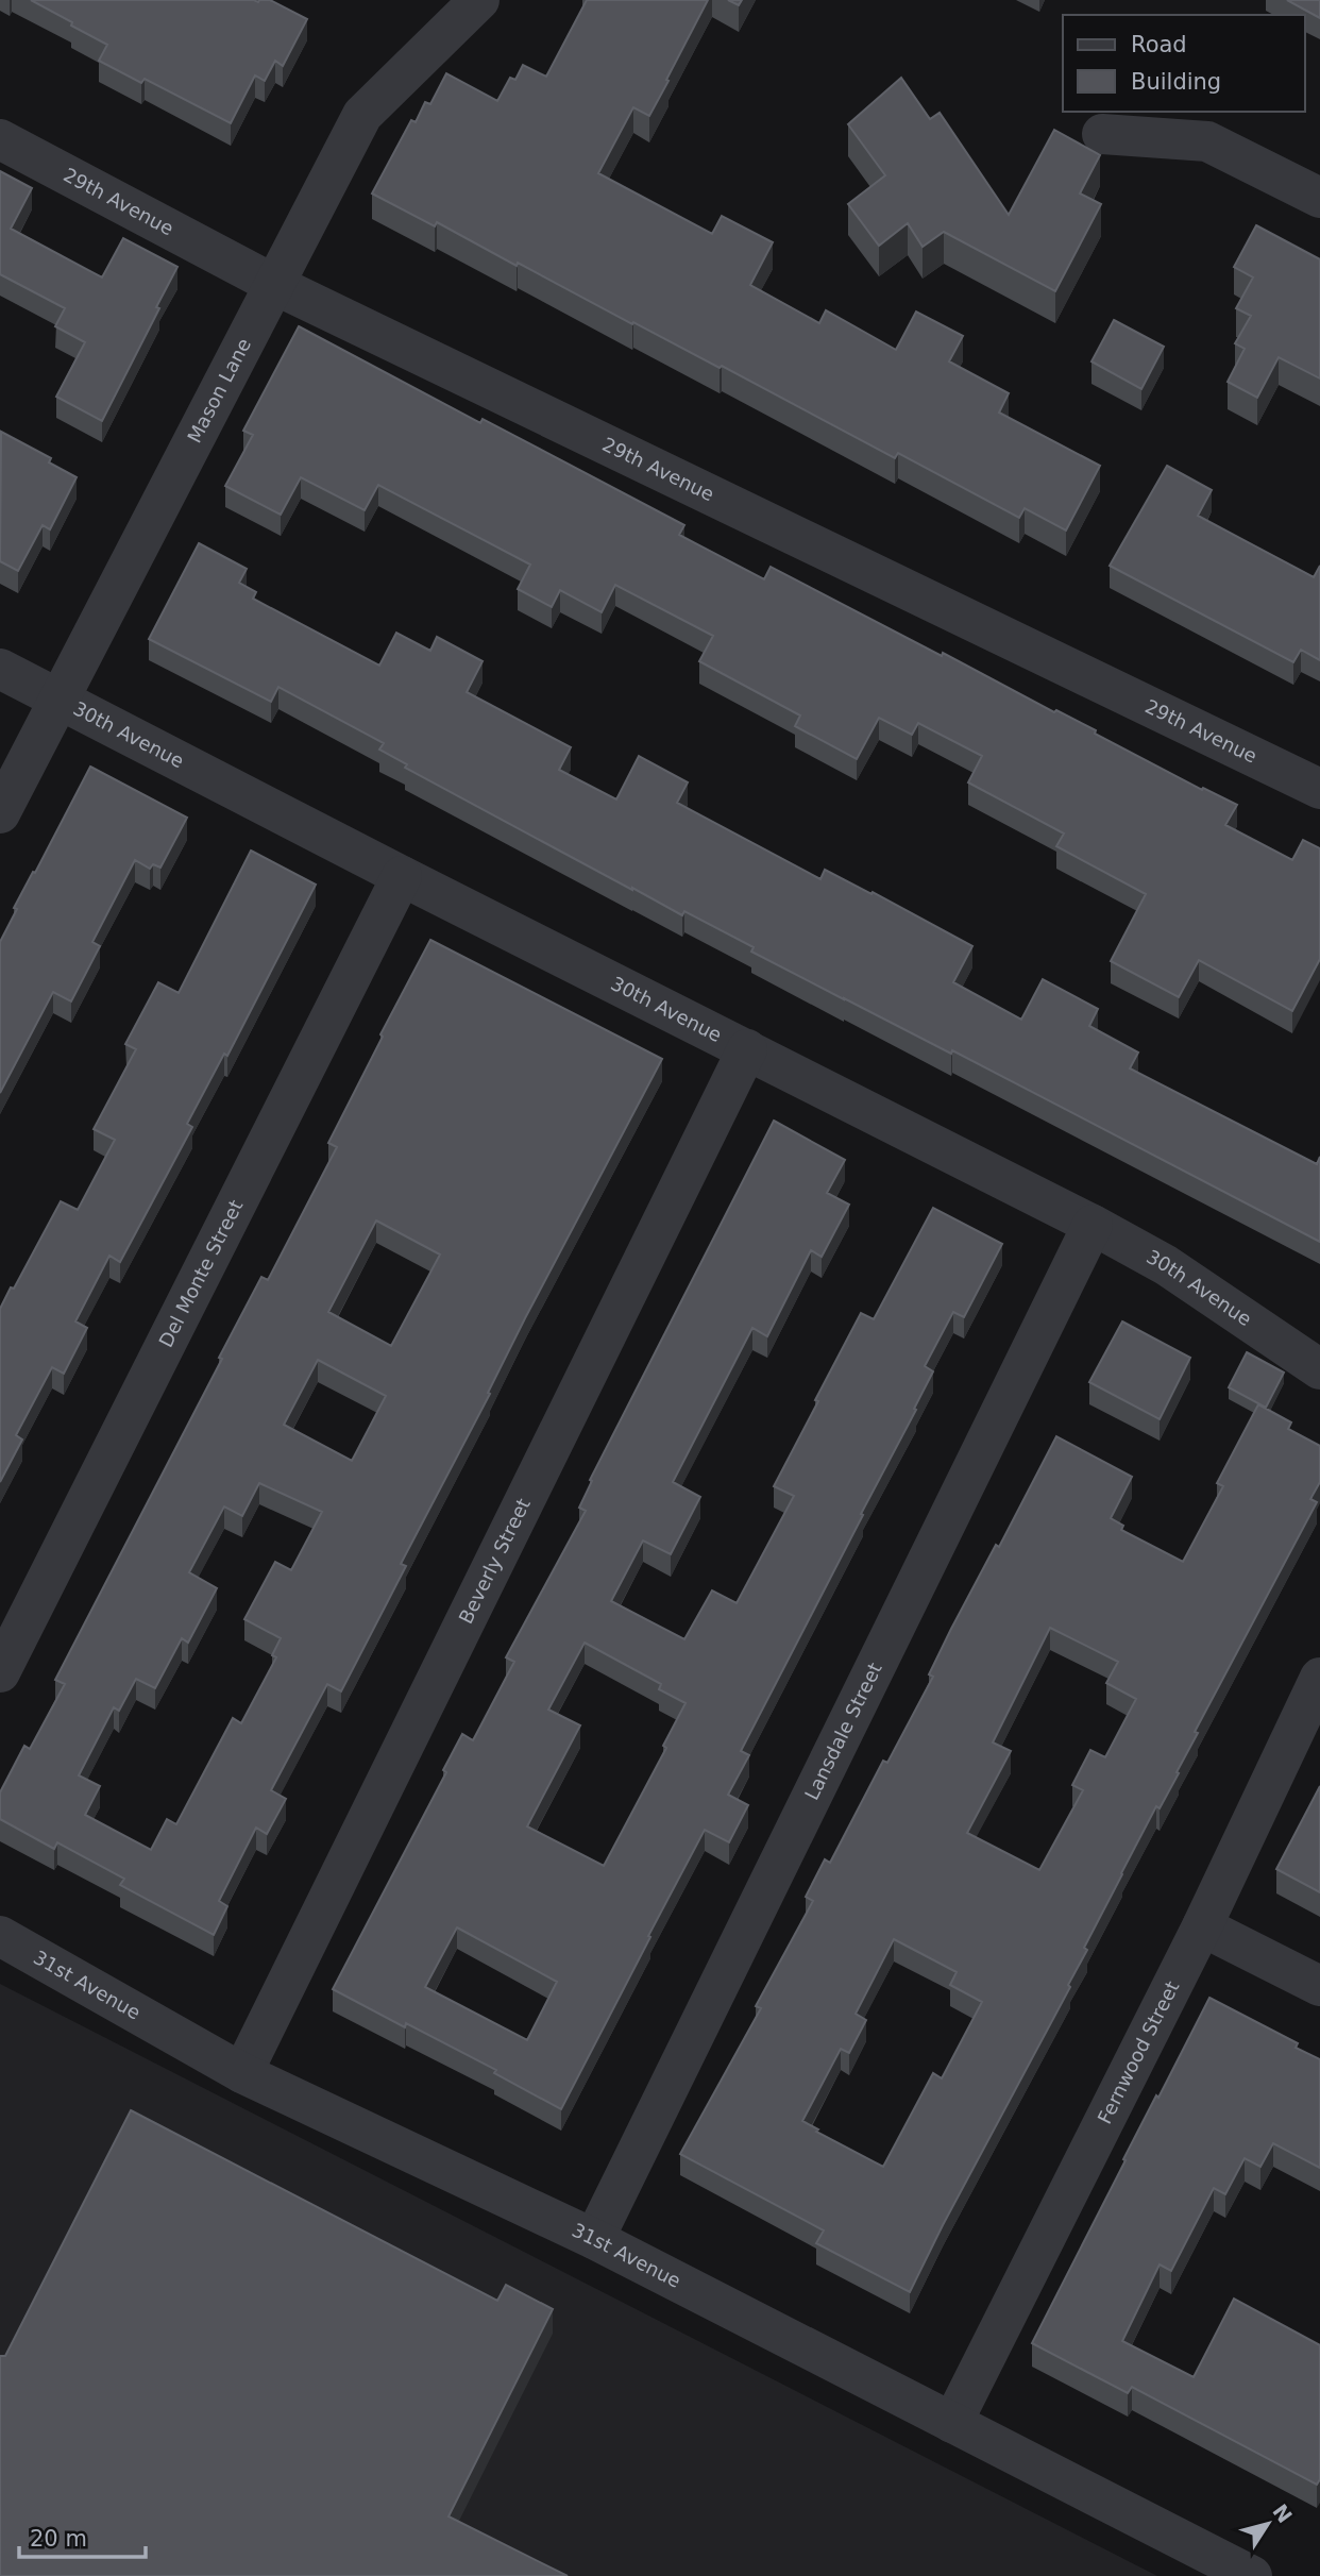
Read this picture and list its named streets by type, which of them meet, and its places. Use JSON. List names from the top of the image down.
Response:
{
  "streets": {
    "street": [
      "29th Avenue",
      "Mason Lane",
      "30th Avenue",
      "Del Monte Street",
      "Beverly Street",
      "Lansdale Street",
      "31st Avenue",
      "Fernwood Street"
    ]
  },
  "crossings": [
    ["29th Avenue", "Mason Lane"],
    ["Mason Lane", "30th Avenue"],
    ["30th Avenue", "Del Monte Street"],
    ["30th Avenue", "Beverly Street"],
    ["30th Avenue", "Lansdale Street"],
    ["Beverly Street", "31st Avenue"],
    ["Lansdale Street", "31st Avenue"],
    ["31st Avenue", "Fernwood Street"]
  ],
  "legend": ["Road", "Building"],
  "scale_bar": "20 m",
  "north": "top right"
}
